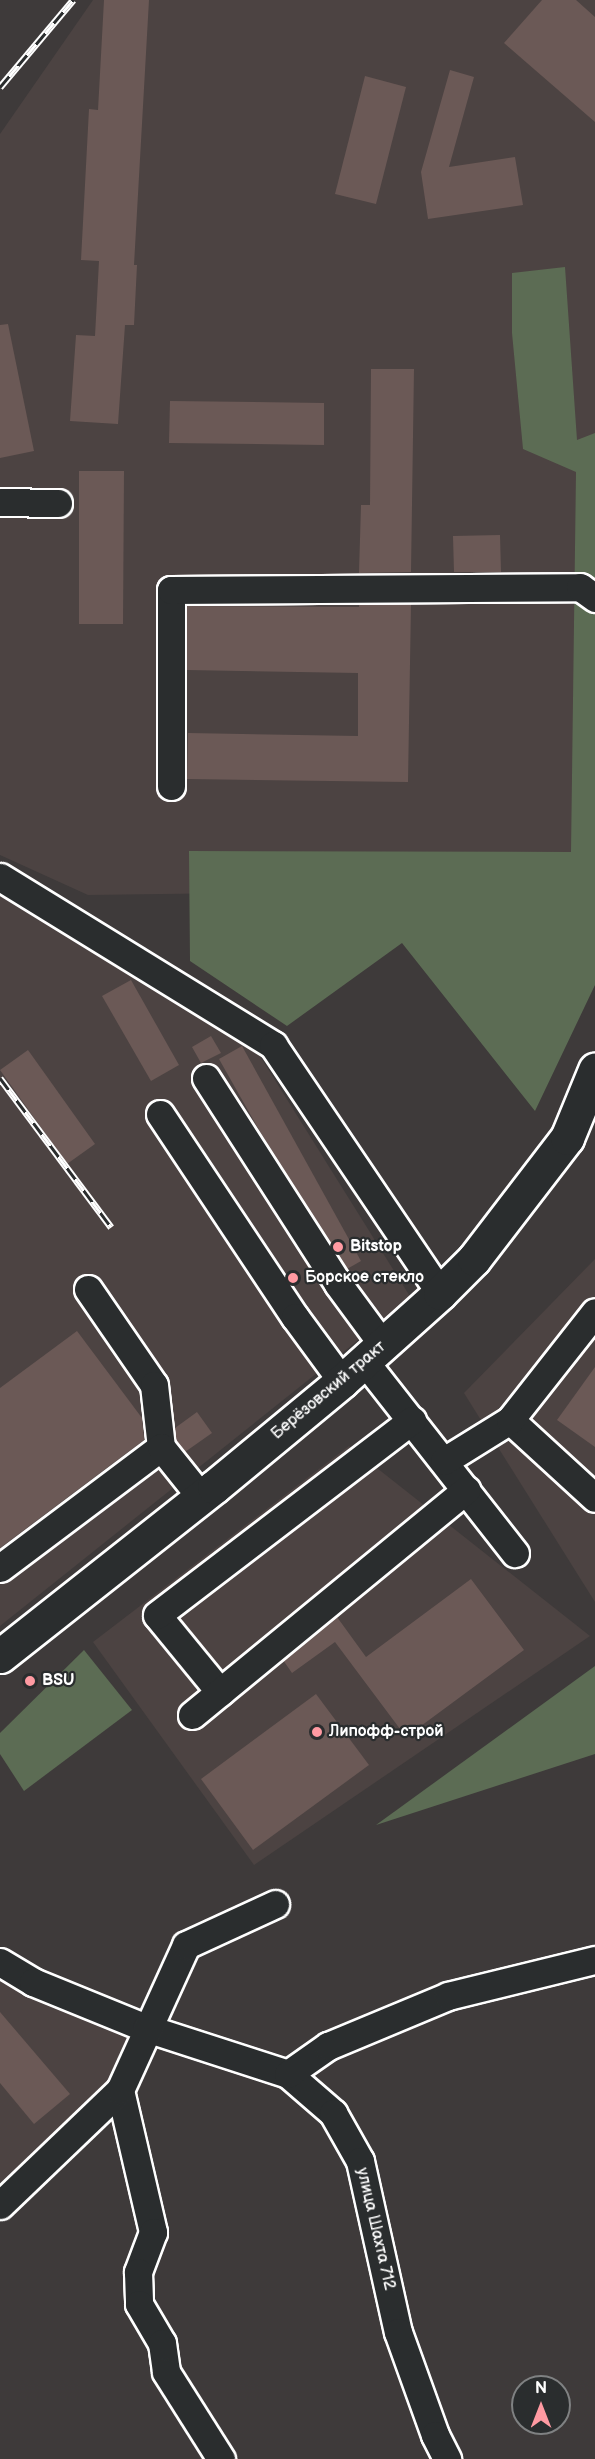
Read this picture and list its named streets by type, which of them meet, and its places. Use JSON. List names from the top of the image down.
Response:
{
  "streets": {
    "main road": ["Берёзовский тракт"],
    "street": ["улица Шахта 712"]
  },
  "places": [
    "Bitstop",
    "Борское стекло",
    "BSU",
    "Липофф-строй"
  ],
  "north": "top"
}
